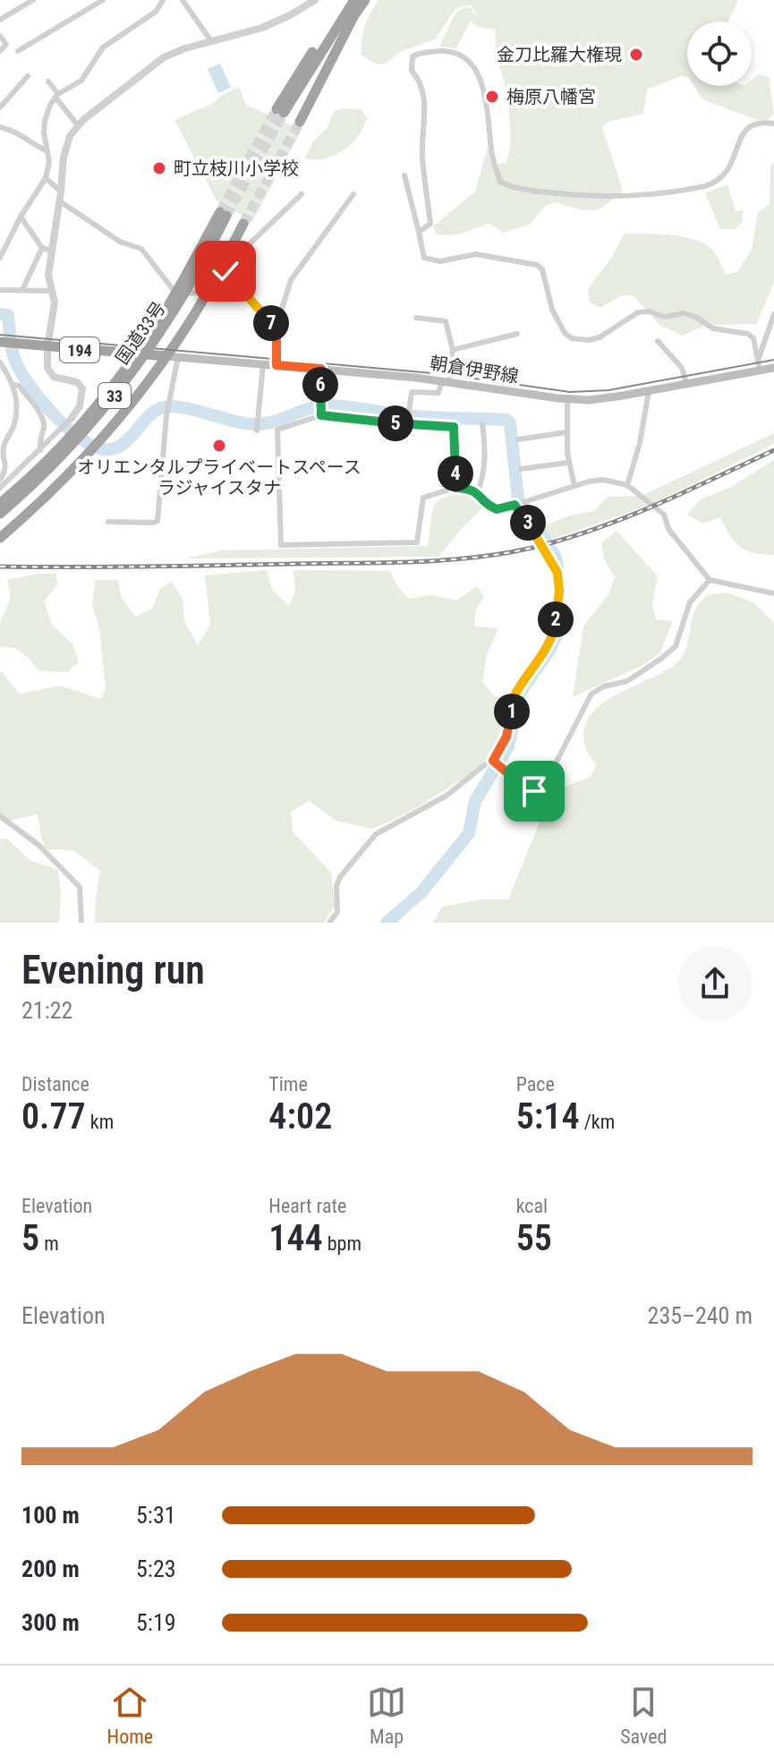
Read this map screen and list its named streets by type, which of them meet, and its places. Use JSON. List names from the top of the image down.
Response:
{
  "streets": {
    "highway": ["国道33号", "194", "33"],
    "main road": ["朝倉伊野線"]
  },
  "crossings": [
    ["国道33号", "33"],
    ["194", "朝倉伊野線"],
    ["194", "33"]
  ],
  "places": [
    "金刀比羅大権現",
    "梅原八幡宮",
    "町立枝川小学校",
    "オリエンタルプライベートスペース ラジャイスタナ"
  ],
  "page": {
    "pins": [
      "7",
      "6",
      "5",
      "4",
      "3",
      "2",
      "1"
    ],
    "heading": ["Evening run", "21:22"],
    "stats": [
      ["Distance", "0.77 km"],
      ["Time", "4:02"],
      ["Pace", "5:14 /km"],
      ["Elevation", "5 m"],
      ["Heart rate", "144 bpm"],
      ["kcal", "55"]
    ],
    "chart": ["Elevation", "235–240 m"],
    "list": [
      {
        "name": "100 m",
        "note": "5:31"
      },
      {
        "name": "200 m",
        "note": "5:23"
      },
      {
        "name": "300 m",
        "note": "5:19"
      }
    ],
    "tabs": ["Home", "Map", "Saved"]
  }
}
